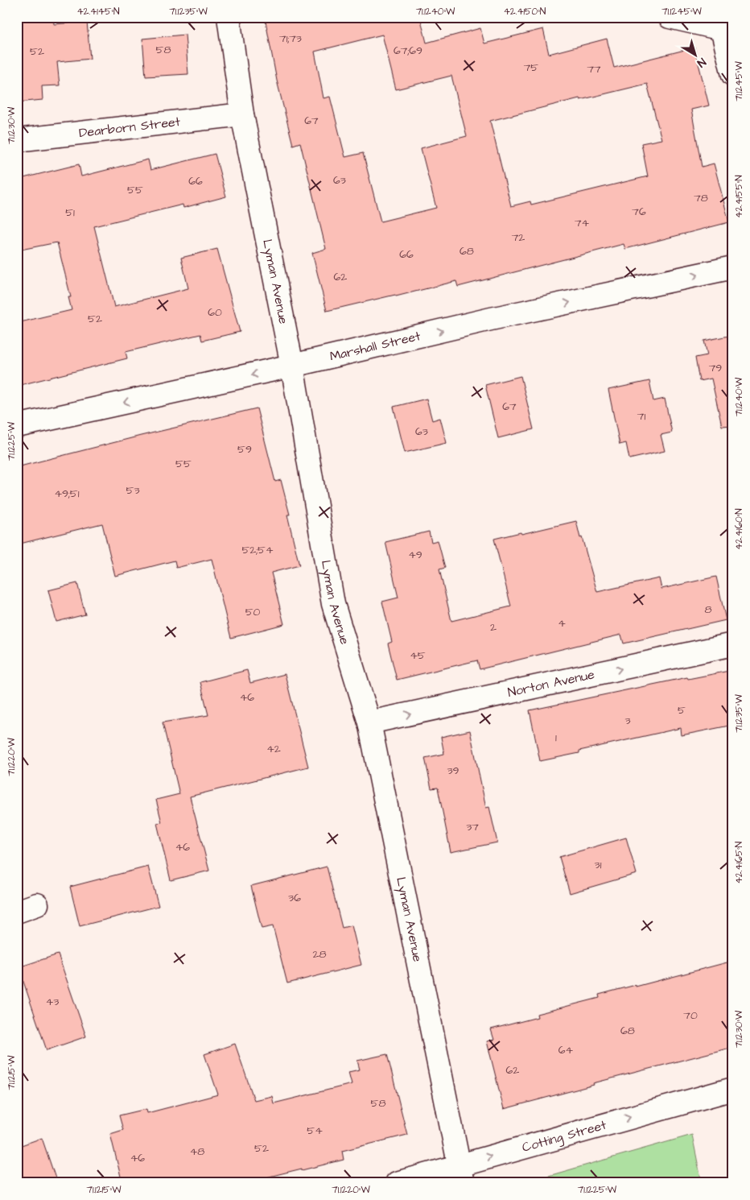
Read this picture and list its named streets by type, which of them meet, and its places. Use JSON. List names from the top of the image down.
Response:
{
  "streets": {
    "street": [
      "Dearborn Street",
      "Lyman Avenue",
      "Marshall Street",
      "Norton Avenue",
      "Cotting Street"
    ]
  },
  "crossings": [
    ["Dearborn Street", "Lyman Avenue"],
    ["Lyman Avenue", "Marshall Street"],
    ["Lyman Avenue", "Norton Avenue"],
    ["Lyman Avenue", "Cotting Street"]
  ],
  "one_way": ["Norton Avenue", "Cotting Street"],
  "house_numbers": [
    "71;73",
    "58",
    "67;69",
    "52",
    "75",
    "77",
    "67",
    "63",
    "66",
    "55",
    "78",
    "76",
    "51",
    "74",
    "72",
    "68",
    "66",
    "62",
    "60",
    "52",
    "79",
    "67",
    "71",
    "63",
    "59",
    "55",
    "53",
    "49;51",
    "52;54",
    "49",
    "8",
    "50",
    "4",
    "2",
    "45",
    "46",
    "5",
    "3",
    "1",
    "42",
    "39",
    "37",
    "46",
    "31",
    "36",
    "28",
    "43",
    "70",
    "68",
    "64",
    "62",
    "58",
    "54",
    "52",
    "48",
    "46"
  ],
  "north": "bottom right",
  "coordinates": [
    "42.4145°N",
    "71.1235°W",
    "71.1240°W",
    "42.4150°N",
    "71.1245°W",
    "71.1230°W",
    "42.4155°N",
    "71.1225°W",
    "42.4160°N",
    "71.1220°W",
    "42.4165°N",
    "71.1215°W"
  ]
}
